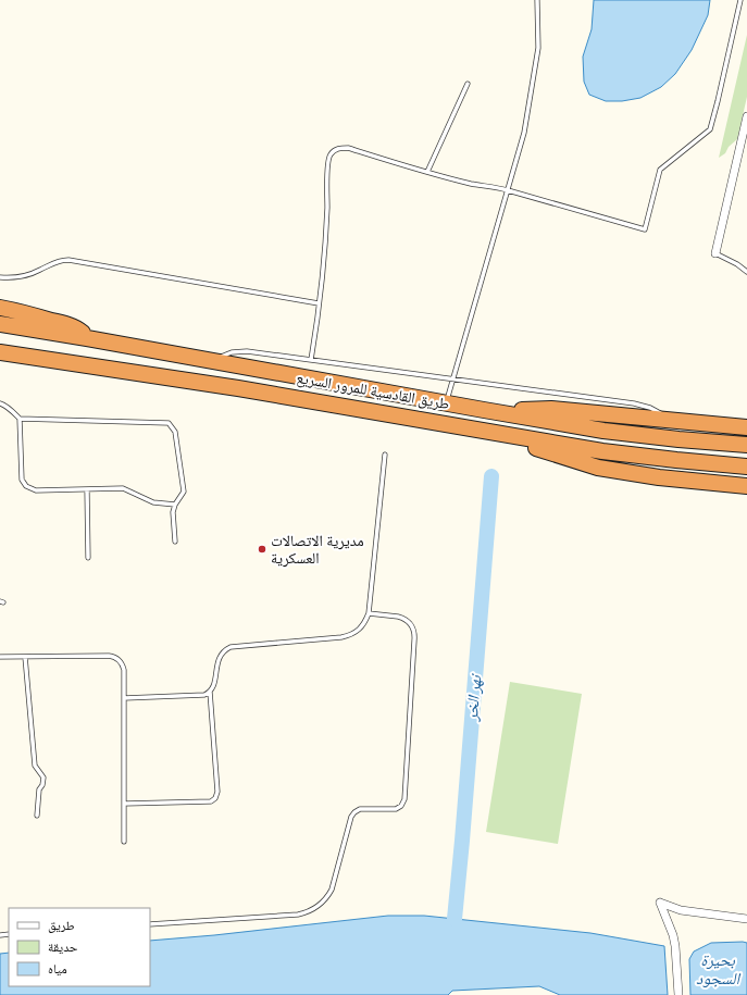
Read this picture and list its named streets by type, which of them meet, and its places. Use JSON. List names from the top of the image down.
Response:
{
  "streets": {
    "highway": ["طريق القادسية للمرور السريع"]
  },
  "water": ["نهر الخر", "بحيرة السجود"],
  "places": ["مديرية الاتصالات العسكرية"],
  "legend": ["طريق", "حديقة", "مياه"]
}
